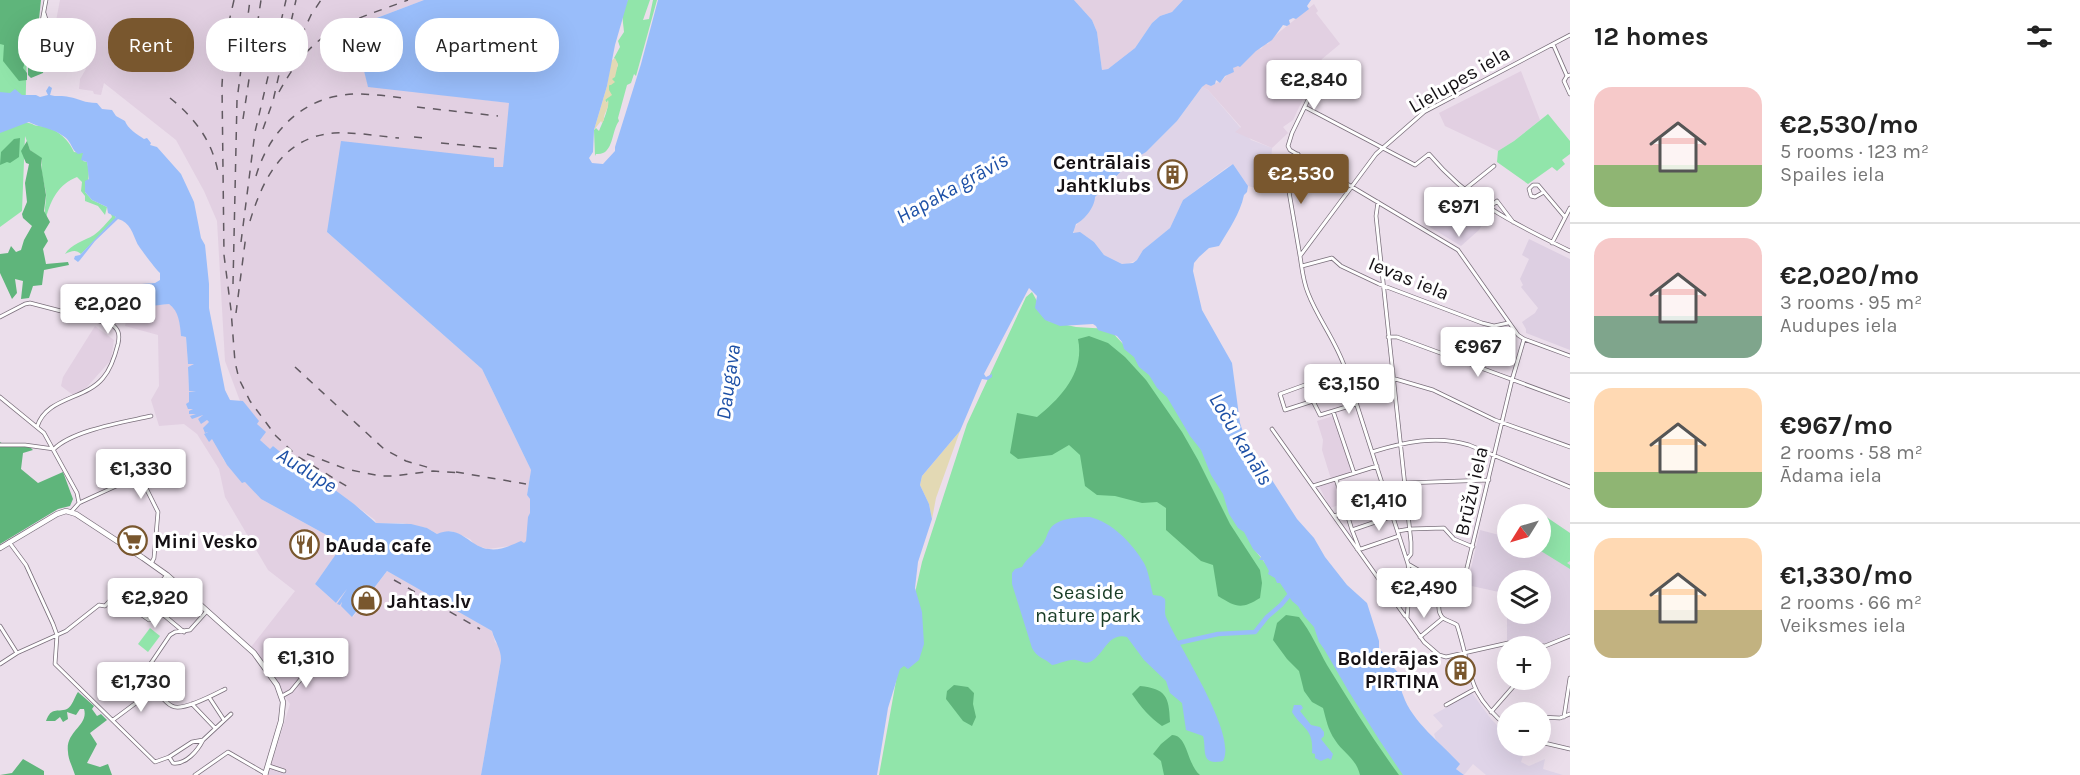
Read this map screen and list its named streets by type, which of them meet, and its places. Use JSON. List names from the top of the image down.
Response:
{
  "streets": {
    "street": ["Lielupes iela", "Ievas iela", "Brūžu iela"]
  },
  "water": [
    "Hapaka grāvis",
    "Daugava",
    "Loču kanāls",
    "Audupe"
  ],
  "parks": ["Seaside nature park"],
  "places": {
    "building": ["Centrālais Jahtklubs", "Bolderājas PIRTIŅA"],
    "supermarket": ["Mini Vesko"],
    "restaurant": ["bAuda cafe"],
    "shop": ["Jahtas.lv"]
  },
  "north": "bottom left",
  "page": {
    "heading": "12 homes",
    "chip": [
      "Buy",
      "Rent",
      "Filters",
      "New",
      "Apartment"
    ],
    "price": [
      "€2,840",
      "€2,530",
      "€971",
      "€2,020",
      "€967",
      "€3,150",
      "€1,330",
      "€1,410",
      "€2,490",
      "€2,920",
      "€1,310",
      "€1,730"
    ],
    "list": [
      {
        "name": "€2,530/mo",
        "note": "5 rooms · 123 m² · Spailes iela"
      },
      {
        "name": "€2,020/mo",
        "note": "3 rooms · 95 m² · Audupes iela"
      },
      {
        "name": "€967/mo",
        "note": "2 rooms · 58 m² · Ādama iela"
      },
      {
        "name": "€1,330/mo",
        "note": "2 rooms · 66 m² · Veiksmes iela"
      }
    ],
    "map_buttons": ["+", "−"]
  }
}
